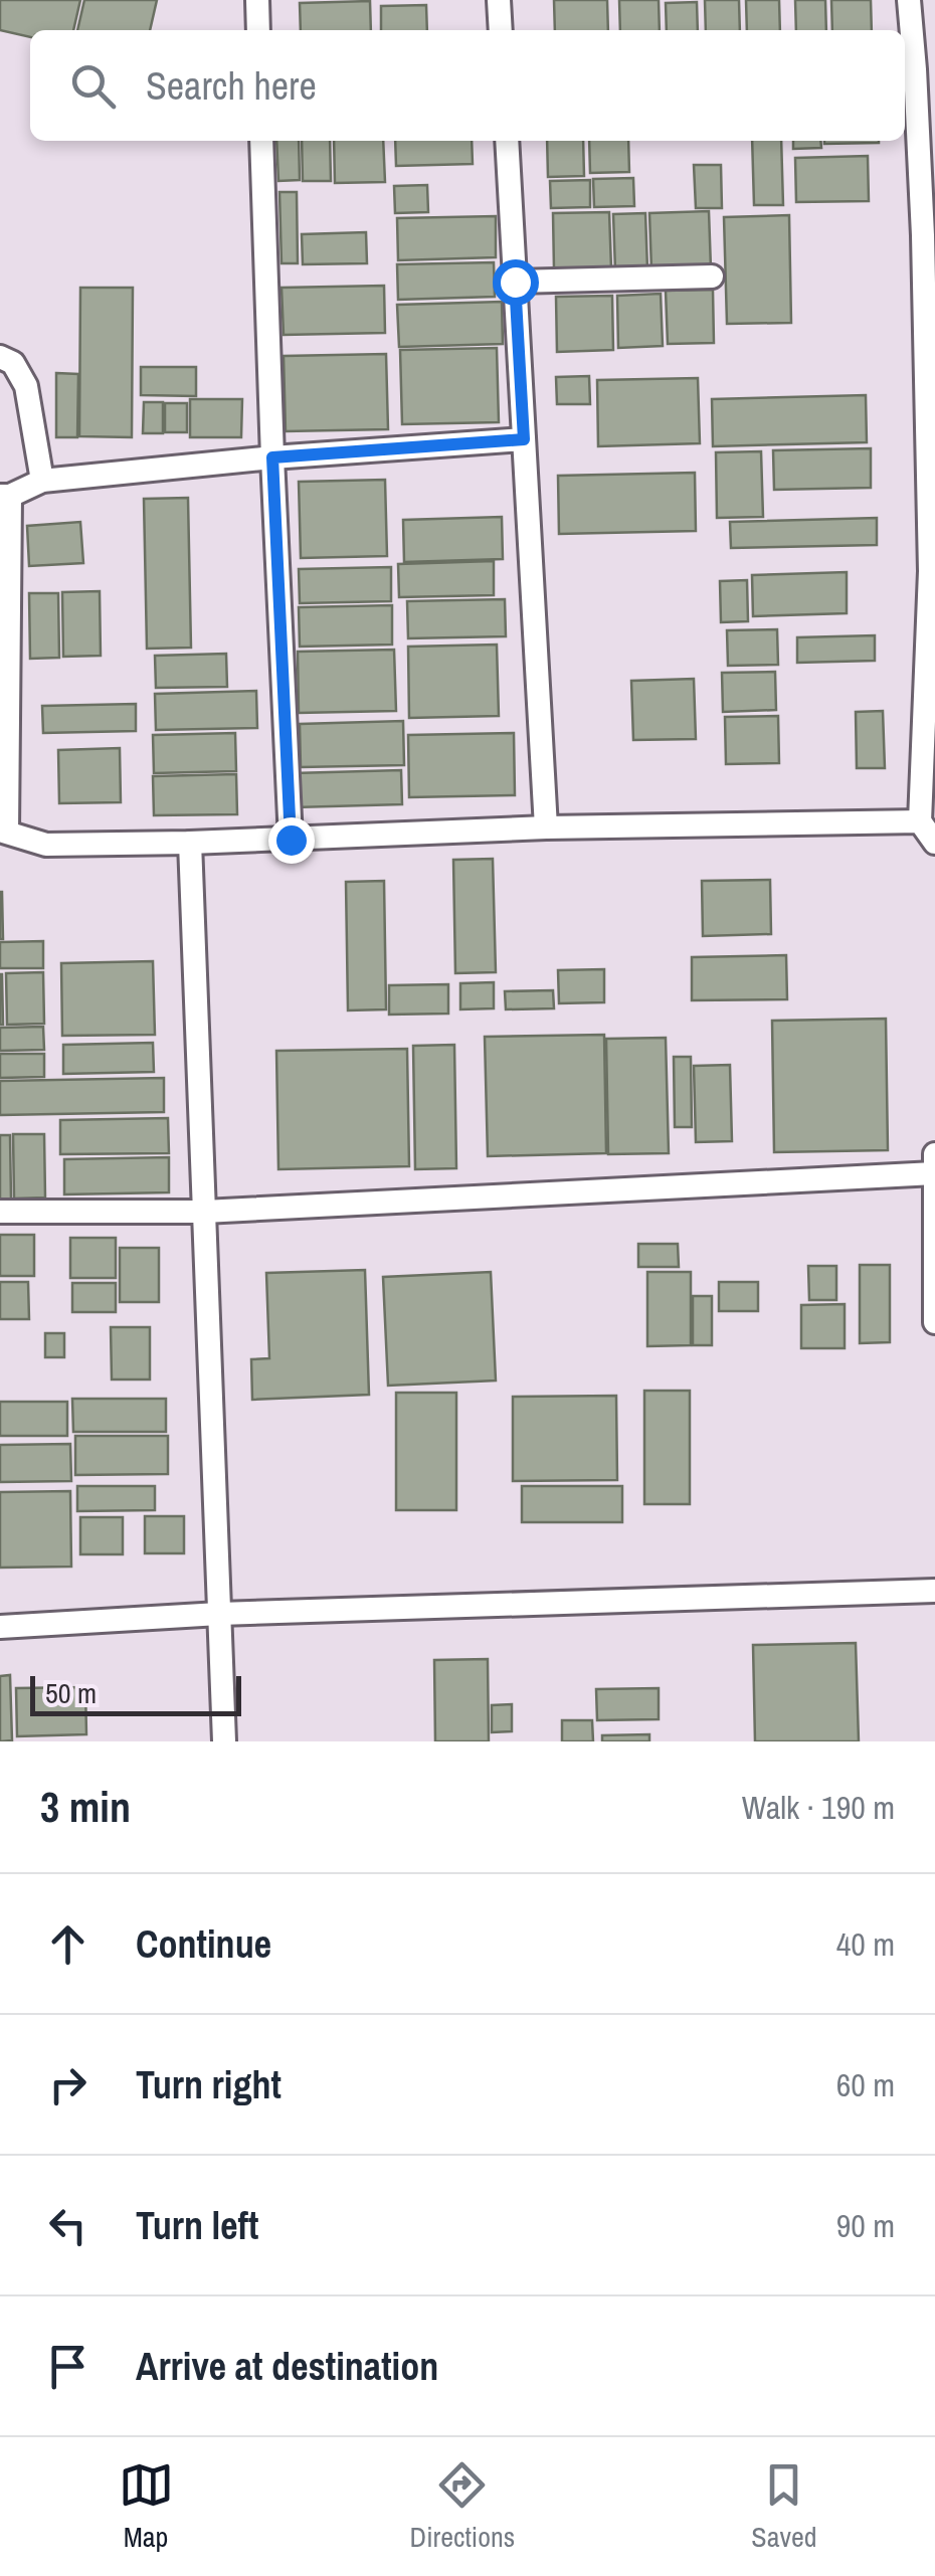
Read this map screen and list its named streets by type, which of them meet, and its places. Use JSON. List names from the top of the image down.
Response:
{
  "scale_bar": "50 m",
  "page": {
    "search": "Search here",
    "scale": "50 m",
    "heading": ["3 min", "Walk · 190 m"],
    "list": [
      ["Continue", "40 m"],
      ["Turn right", "60 m"],
      ["Turn left", "90 m"],
      "Arrive at destination"
    ],
    "nav": ["Map", "Directions", "Saved"]
  }
}
